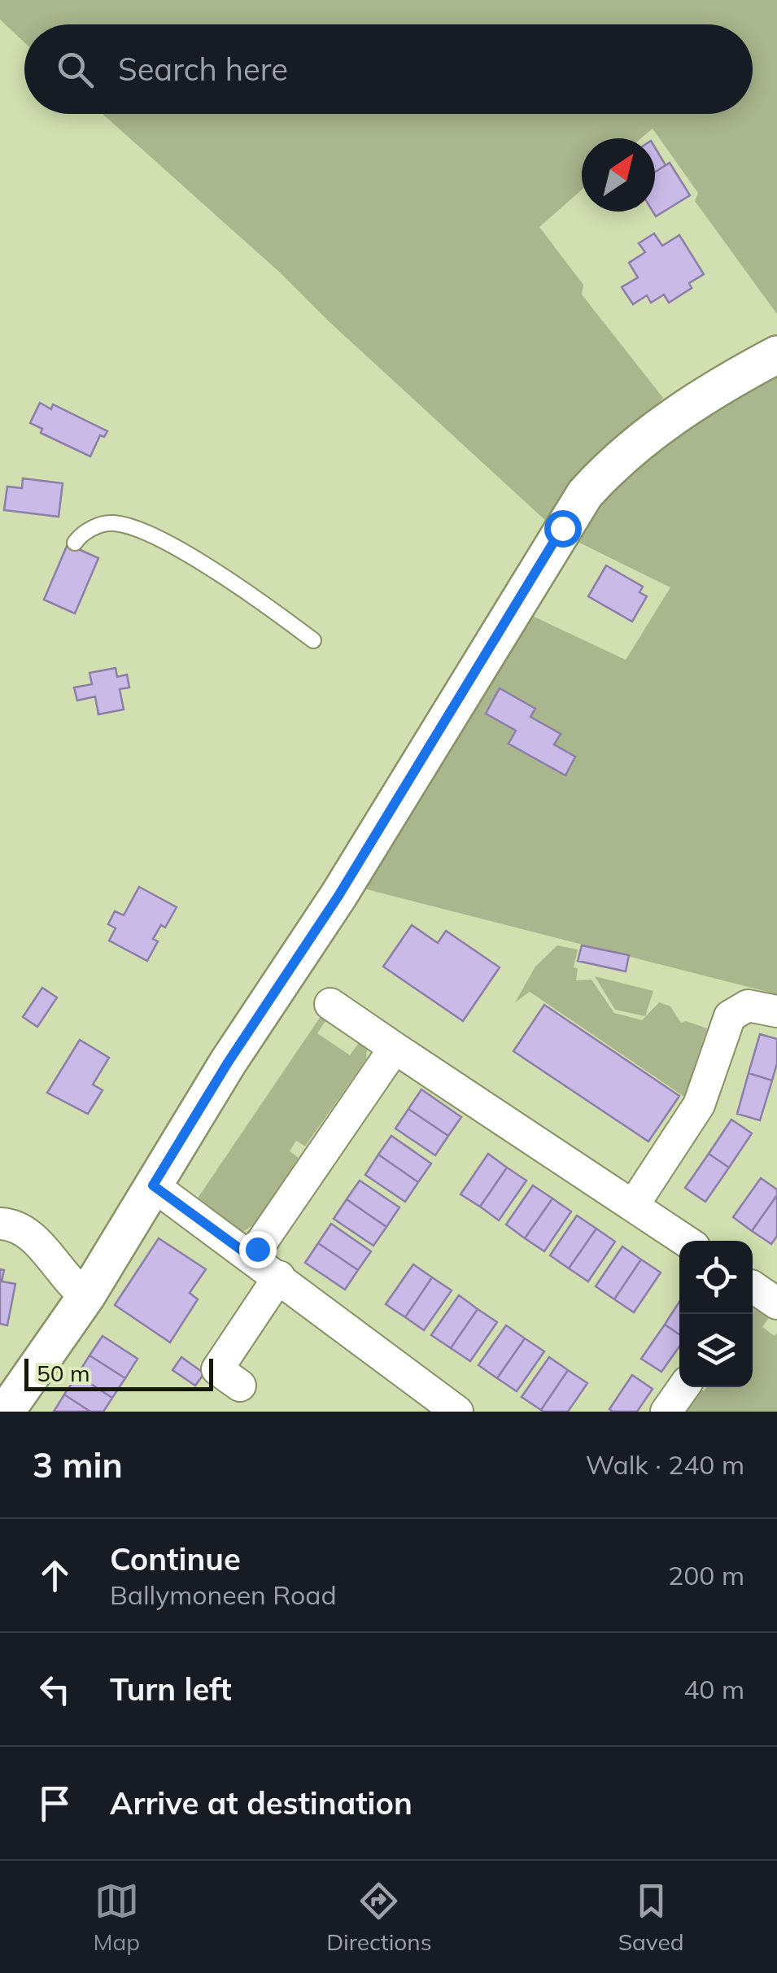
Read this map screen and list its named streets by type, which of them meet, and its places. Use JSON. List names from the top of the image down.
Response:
{
  "scale_bar": "50 m",
  "north": "top right",
  "page": {
    "search": "Search here",
    "scale": "50 m",
    "heading": ["3 min", "Walk · 240 m"],
    "list": [
      ["Continue", "Ballymoneen Road", "200 m"],
      ["Turn left", "40 m"],
      "Arrive at destination"
    ],
    "nav": ["Map", "Directions", "Saved"]
  }
}
